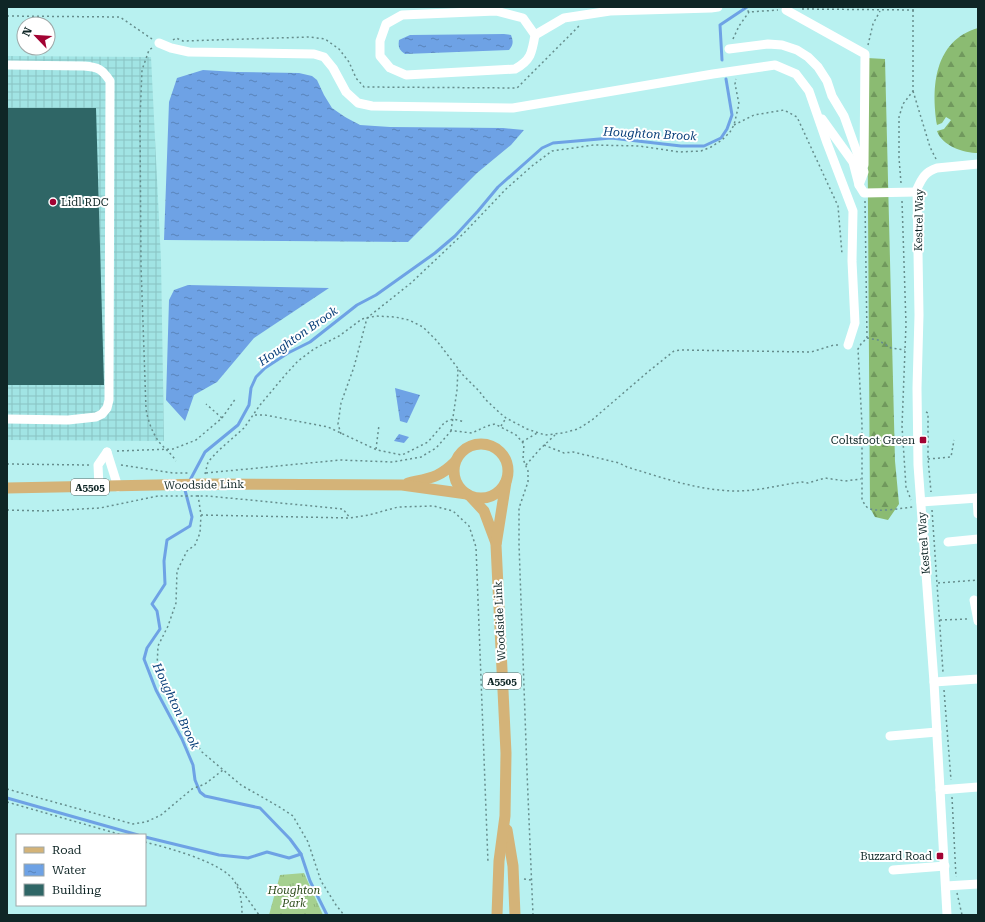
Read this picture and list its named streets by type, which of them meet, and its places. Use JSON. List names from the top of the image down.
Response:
{
  "streets": {
    "main road": ["Woodside Link", "A5505"],
    "street": ["Kestrel Way"]
  },
  "crossings": [
    ["Woodside Link", "A5505"]
  ],
  "water": ["Houghton Brook"],
  "parks": ["Houghton Park"],
  "places": {
    "other": ["Lidl RDC"],
    "transit": ["Coltsfoot Green", "Buzzard Road"]
  },
  "legend": ["Road", "Water", "Building"],
  "north": "top left"
}
